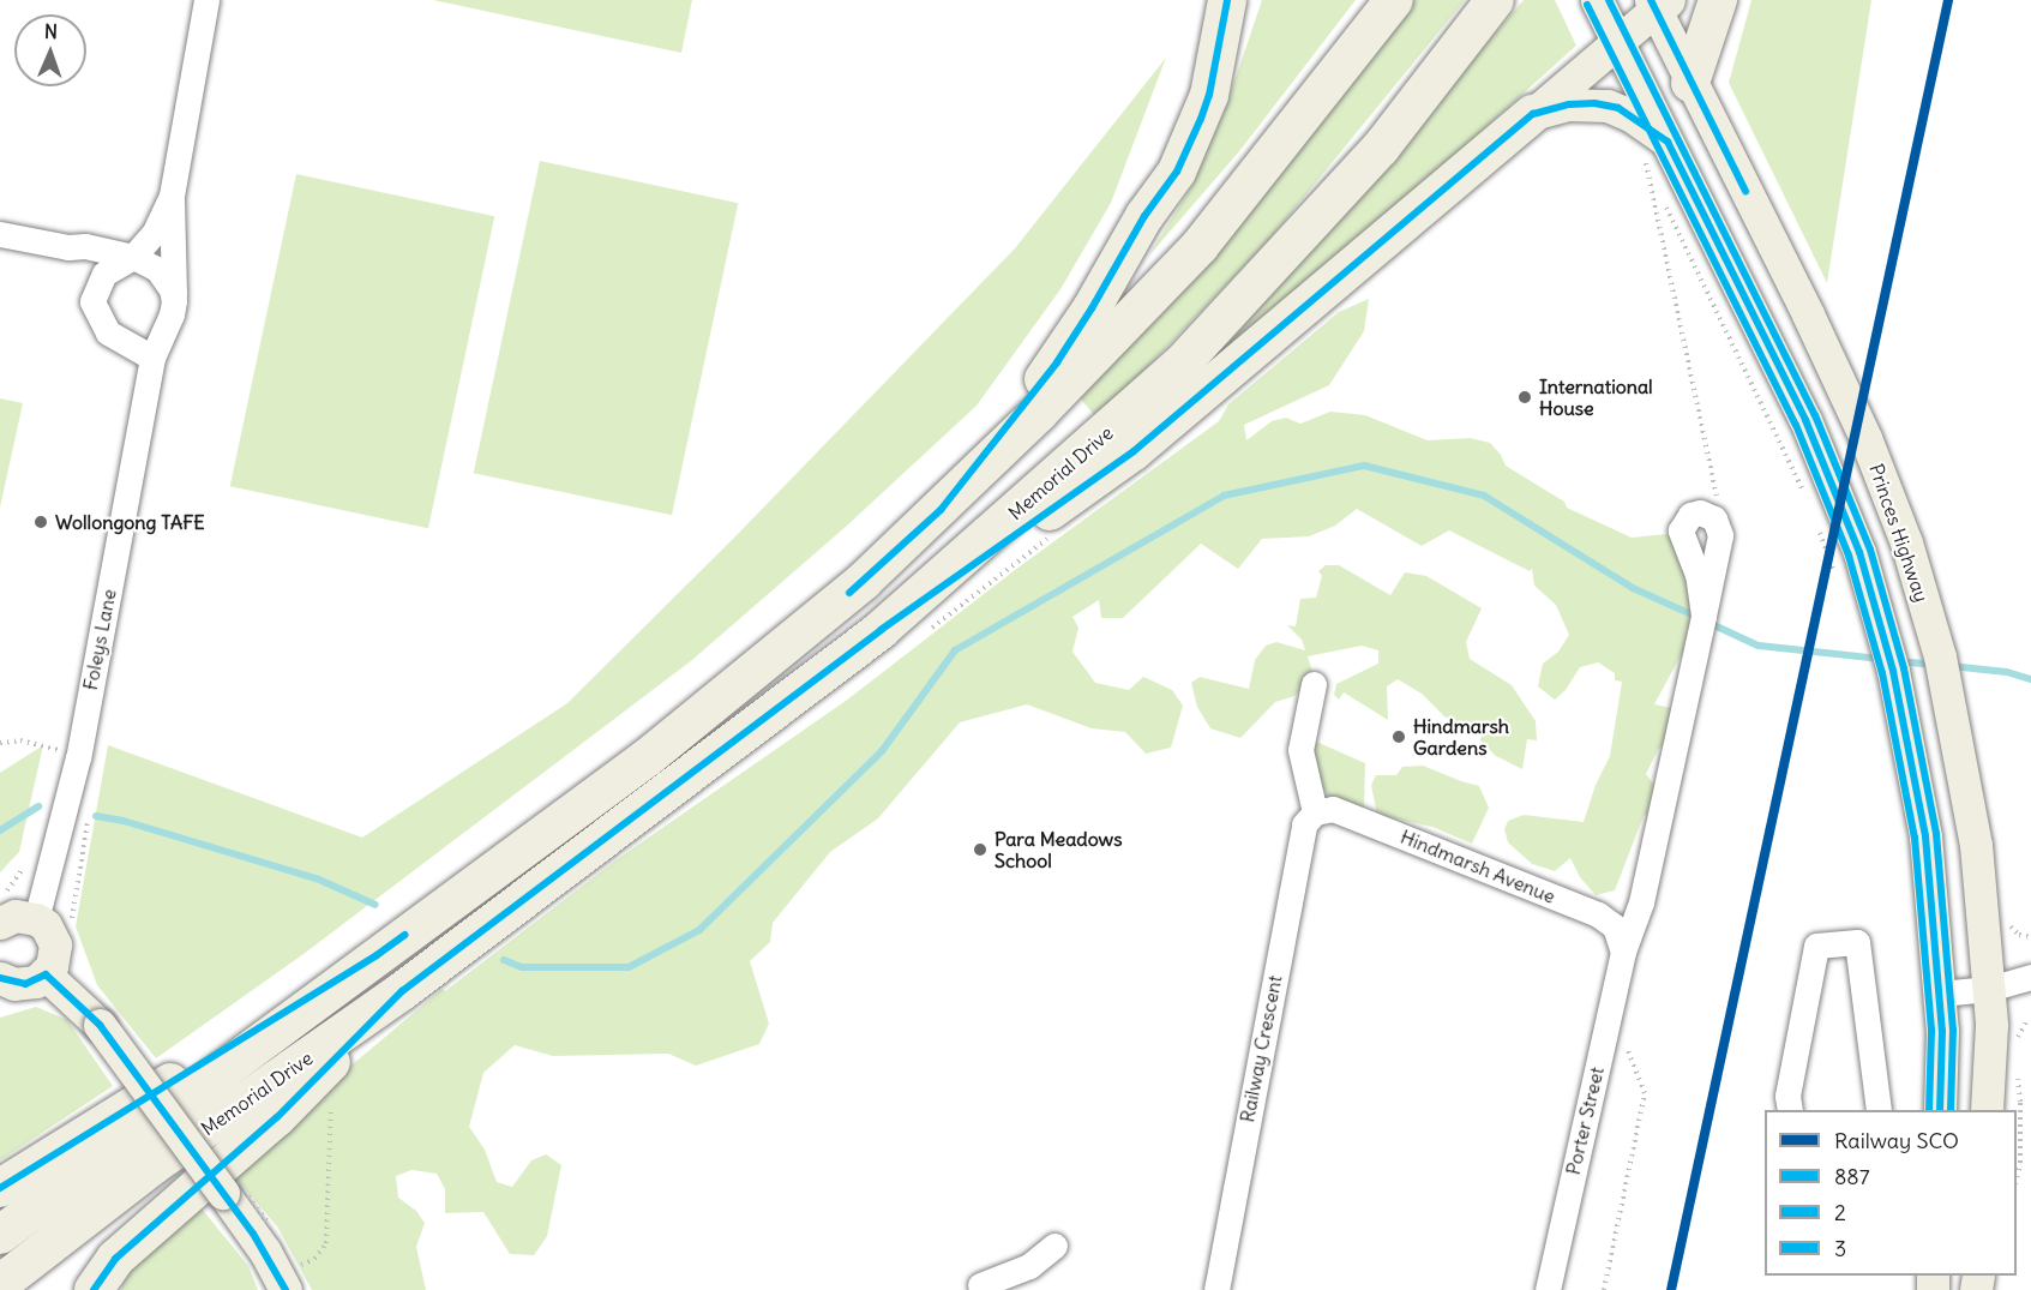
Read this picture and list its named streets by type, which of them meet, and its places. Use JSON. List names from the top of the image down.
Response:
{
  "streets": {
    "highway": ["Memorial Drive"],
    "main road": ["Princes Highway"],
    "street": [
      "Foleys Lane",
      "Hindmarsh Avenue",
      "Railway Crescent",
      "Porter Street"
    ]
  },
  "crossings": [
    ["Hindmarsh Avenue", "Railway Crescent"],
    ["Hindmarsh Avenue", "Porter Street"]
  ],
  "places": [
    "International House",
    "Wollongong TAFE",
    "Hindmarsh Gardens",
    "Para Meadows School"
  ],
  "lines": [
    "rail line SCO",
    "transit line 887",
    "transit line 3",
    "transit line 2"
  ],
  "legend": [
    "Railway SCO",
    "887",
    "2",
    "3"
  ],
  "north": "top"
}
